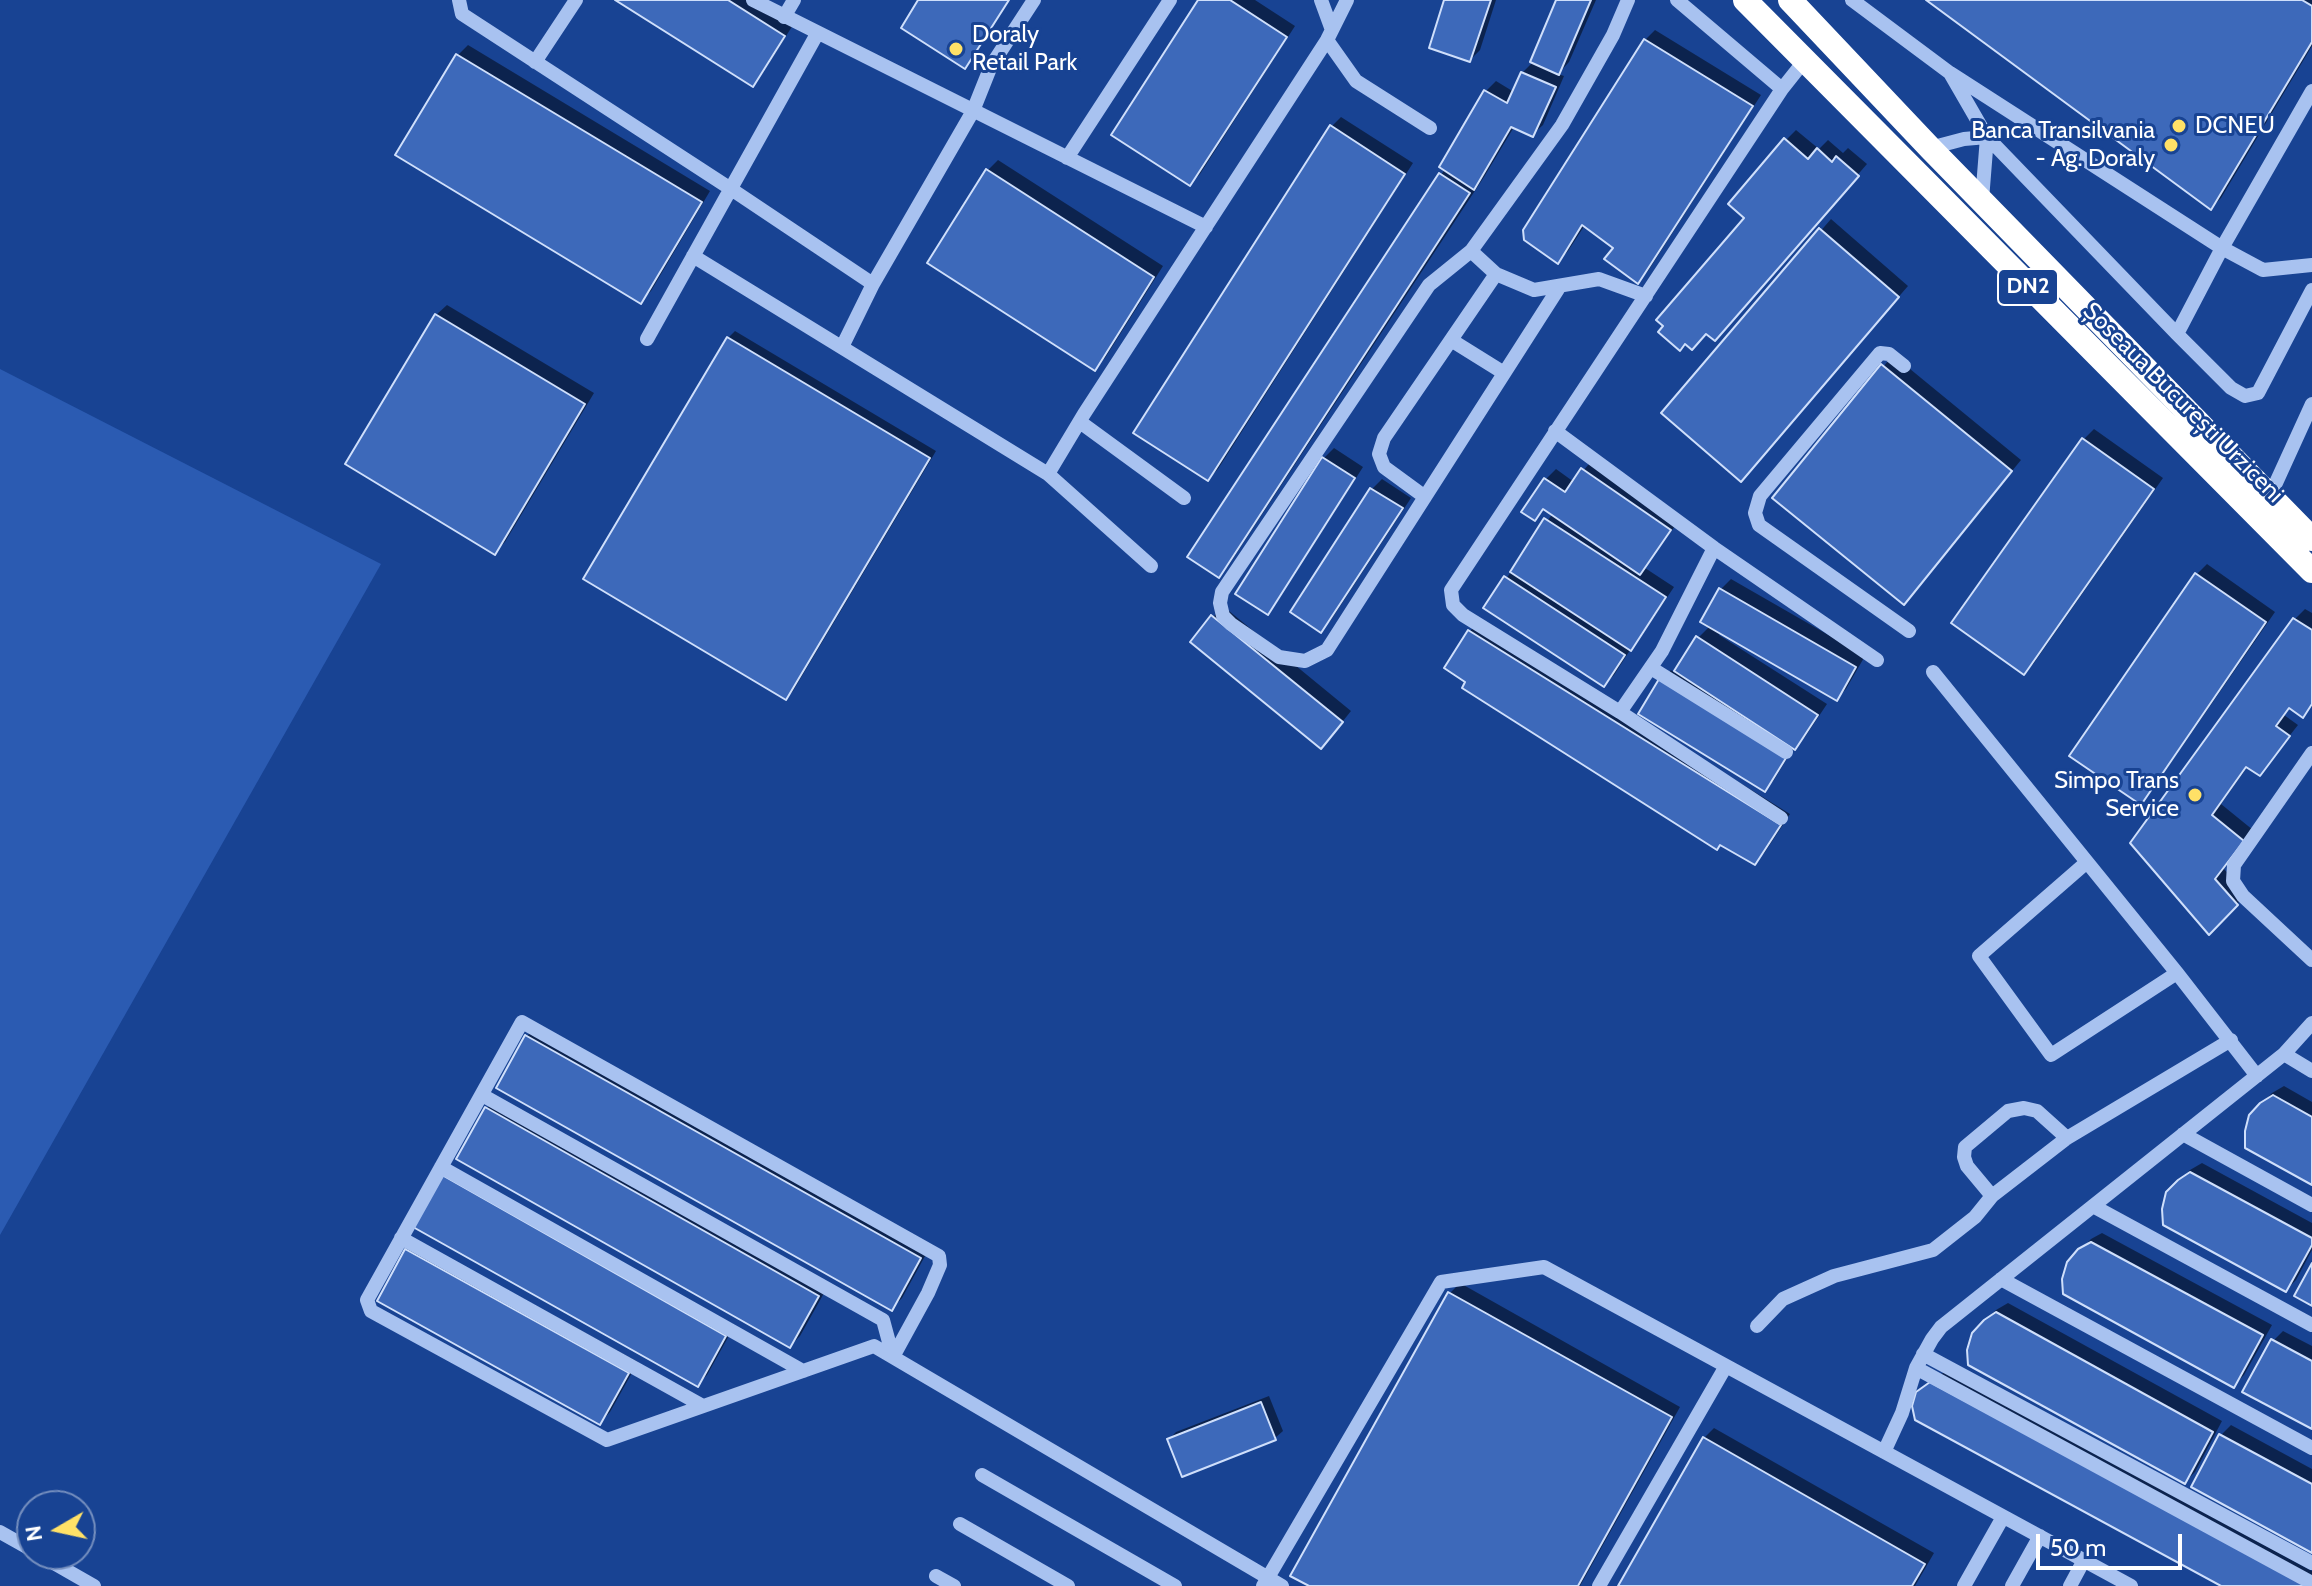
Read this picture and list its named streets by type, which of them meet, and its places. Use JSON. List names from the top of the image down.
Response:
{
  "streets": {
    "highway": ["DN2", "Șoseaua București Urziceni"]
  },
  "places": [
    "Doraly Retail Park",
    "DCNEU",
    "Banca Transilvania - Ag. Doraly",
    "Simpo Trans Service"
  ],
  "scale_bar": "50 m",
  "north": "left"
}
